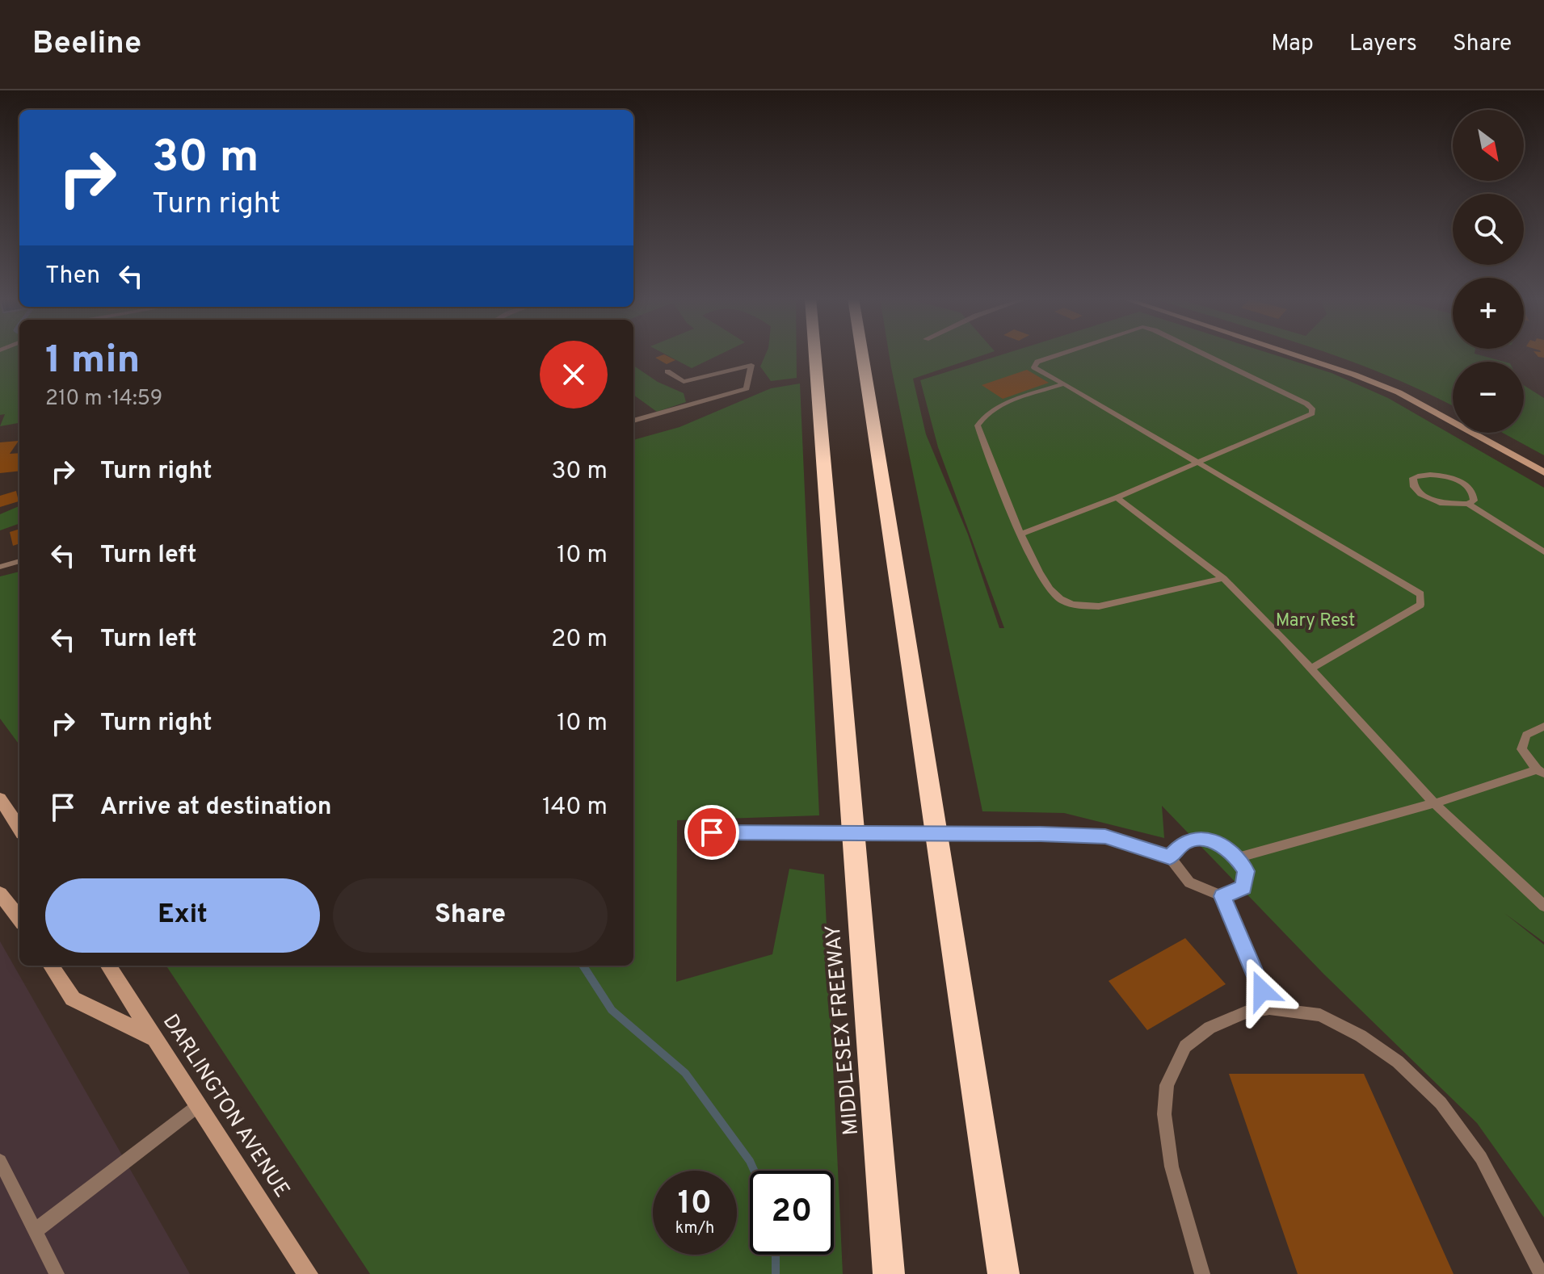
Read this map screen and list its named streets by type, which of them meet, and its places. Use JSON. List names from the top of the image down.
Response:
{
  "streets": {
    "highway": ["MIDDLESEX FREEWAY"],
    "main road": ["DARLINGTON AVENUE"]
  },
  "parks": ["Mary Rest"],
  "north": "bottom right",
  "page": {
    "header": "Beeline",
    "nav": ["Map", "Layers", "Share"],
    "map_buttons": ["+", "−"],
    "turn": ["30 m", "Turn right"],
    "then": "Then",
    "heading": ["1 min", "210 m · 14:59"],
    "list": [
      {
        "name": "Turn right",
        "value": "30 m"
      },
      {
        "name": "Turn left",
        "value": "10 m"
      },
      {
        "name": "Turn left",
        "value": "20 m"
      },
      {
        "name": "Turn right",
        "value": "10 m"
      },
      {
        "name": "Arrive at destination",
        "value": "140 m"
      }
    ],
    "buttons": ["Exit", "Share"],
    "speed": "10 km/h",
    "limit": "20"
  }
}
